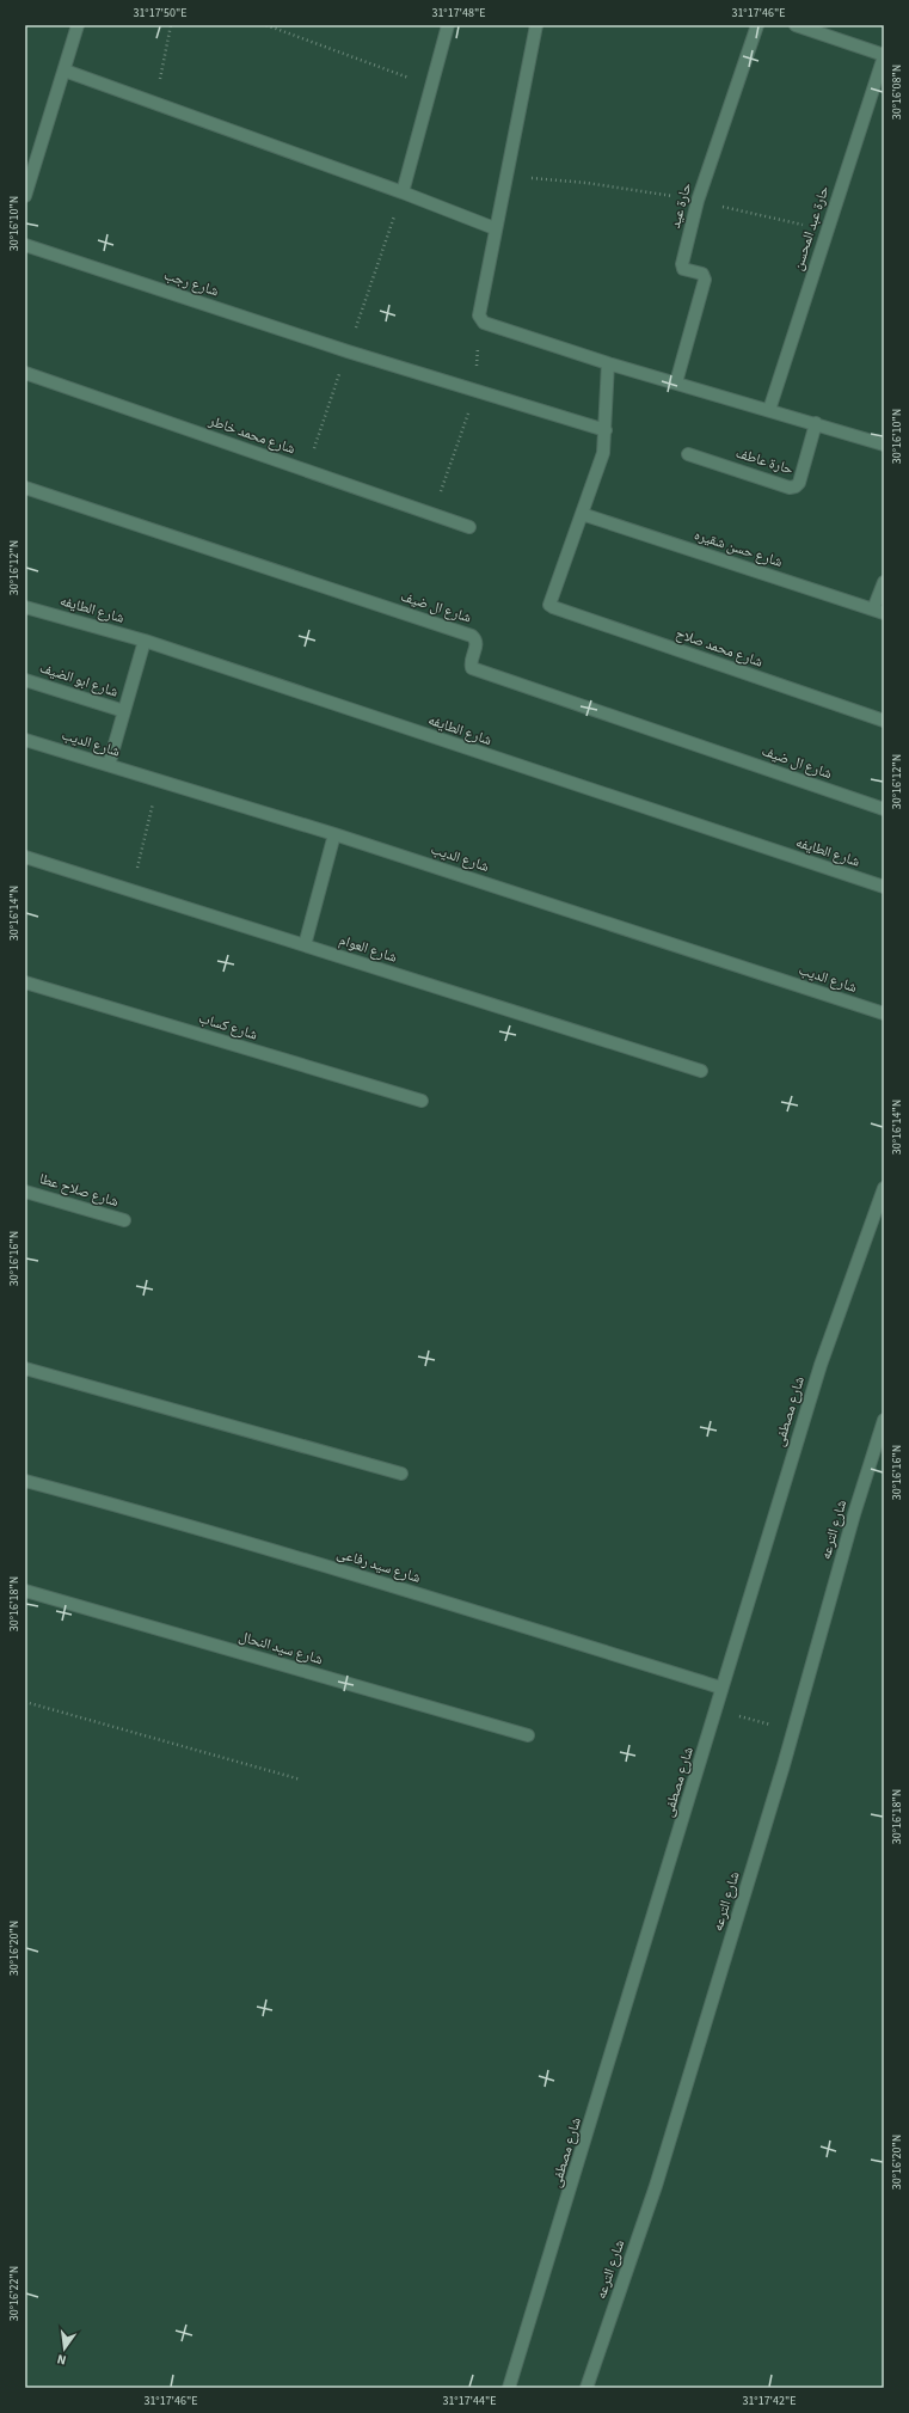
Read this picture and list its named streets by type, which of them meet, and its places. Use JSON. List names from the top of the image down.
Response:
{
  "streets": {
    "street": [
      "حارة عيد",
      "حارة عبد المحسن",
      "شارع رجب",
      "شارع محمد خاطر",
      "حارة عاطف",
      "شارع حسن شقيره",
      "شارع ال ضيف",
      "شارع الطايفه",
      "شارع محمد صلاح",
      "شارع ابو الضيف",
      "شارع الديب",
      "شارع العوام",
      "شارع كساب",
      "شارع صلاح عطا",
      "شارع مصطفى",
      "شارع الترعه",
      "شارع سيد رفاعى",
      "شارع سيد النحال"
    ]
  },
  "crossings": [
    ["شارع حسن شقيره", "شارع محمد صلاح"],
    ["شارع مصطفى", "شارع سيد رفاعى"]
  ],
  "north": "bottom",
  "coordinates": [
    "31°17'50\"E",
    "31°17'48\"E",
    "31°17'46\"E",
    "30°16'08\"N",
    "30°16'10\"N",
    "30°16'12\"N",
    "30°16'14\"N",
    "30°16'16\"N",
    "30°16'18\"N",
    "30°16'20\"N",
    "30°16'22\"N",
    "31°17'44\"E",
    "31°17'42\"E"
  ]
}
